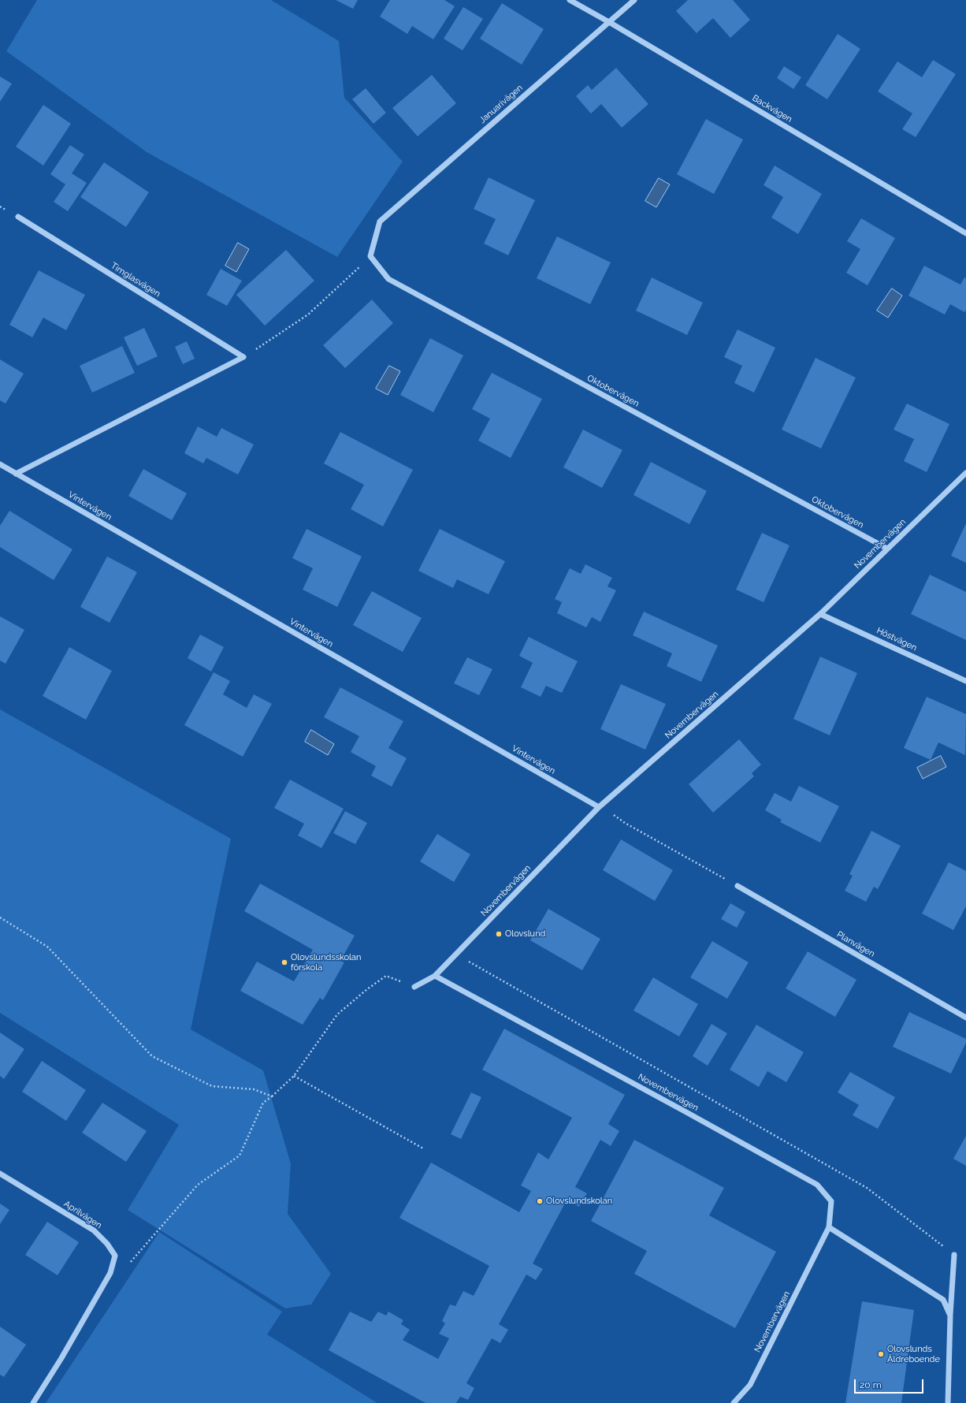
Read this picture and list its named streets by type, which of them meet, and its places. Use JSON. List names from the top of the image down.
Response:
{
  "streets": {
    "street": [
      "Januarivägen",
      "Backvägen",
      "Timglasvägen",
      "Oktobervägen",
      "Vintervägen",
      "Novembervägen",
      "Höstvägen",
      "Planvägen",
      "Aprilvägen"
    ]
  },
  "crossings": [
    ["Januarivägen", "Backvägen"],
    ["Januarivägen", "Oktobervägen"],
    ["Oktobervägen", "Novembervägen"],
    ["Vintervägen", "Novembervägen"],
    ["Novembervägen", "Höstvägen"]
  ],
  "places": [
    "Olovslund",
    "Olovslundsskolan förskola",
    "Olovslundskolan",
    "Olovslunds Äldreboende"
  ],
  "scale_bar": "20 m"
}
